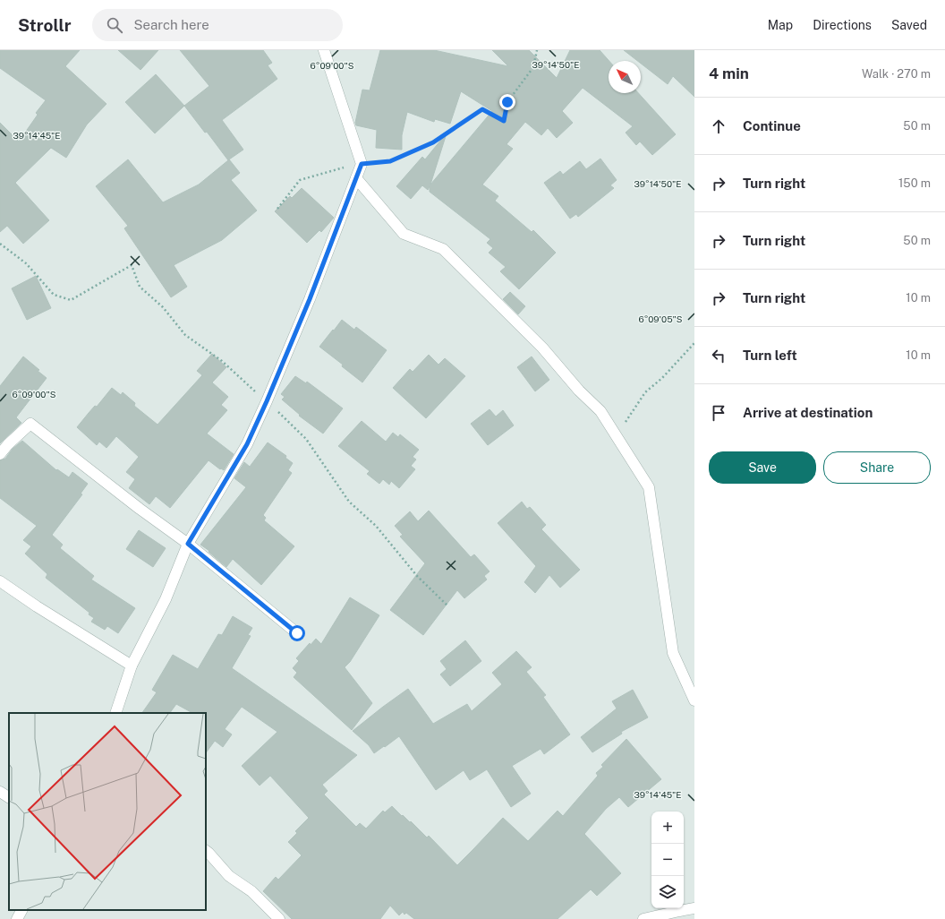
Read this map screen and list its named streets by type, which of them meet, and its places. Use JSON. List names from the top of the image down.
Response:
{
  "north": "top left",
  "page": {
    "header": "Strollr",
    "search": "Search here",
    "nav": ["Map", "Directions", "Saved"],
    "heading": ["4 min", "Walk · 270 m"],
    "list": [
      ["Continue", "50 m"],
      ["Turn right", "150 m"],
      ["Turn right", "50 m"],
      ["Turn right", "10 m"],
      ["Turn left", "10 m"],
      "Arrive at destination"
    ],
    "buttons": ["Save", "Share"],
    "map_buttons": ["+", "−"]
  },
  "coordinates": [
    "39°14'50\"E",
    "6°09'00\"S",
    "39°14'45\"E",
    "6°09'05\"S"
  ]
}
